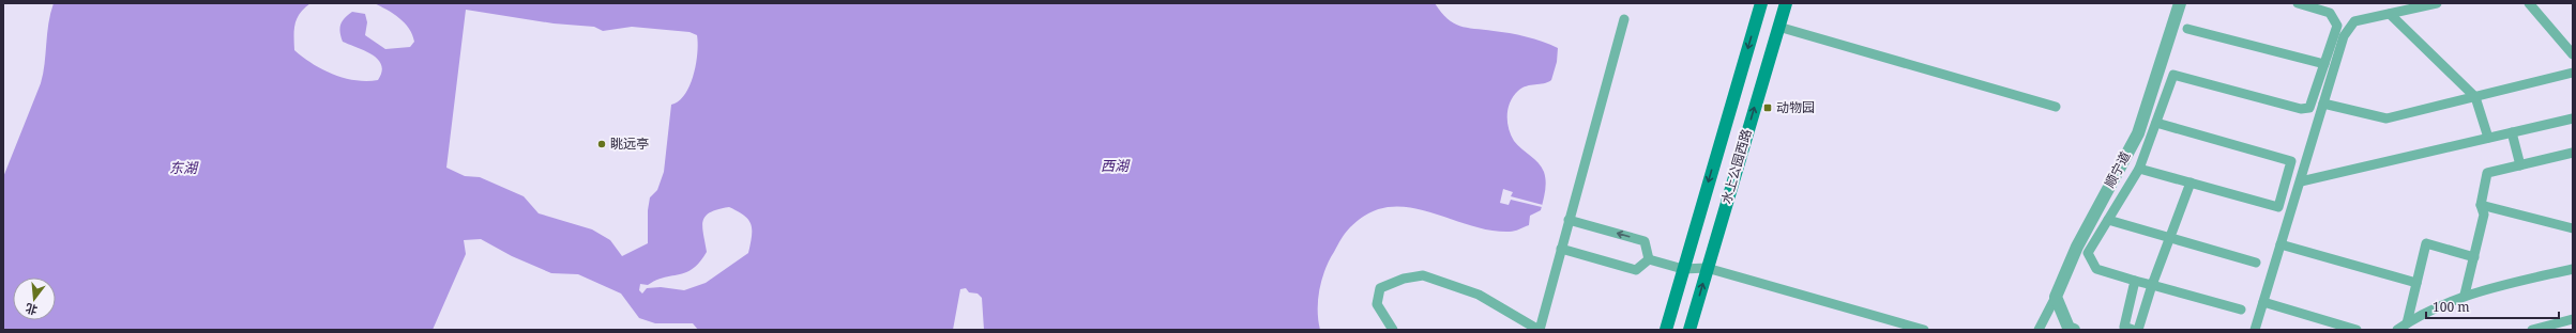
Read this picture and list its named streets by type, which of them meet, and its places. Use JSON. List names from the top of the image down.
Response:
{
  "streets": {
    "main road": ["水上公园西路"],
    "street": ["顺宁道"]
  },
  "water": ["西湖", "东湖"],
  "places": {
    "transit": ["动物园"],
    "other": ["眺远亭"]
  },
  "scale_bar": "100 m",
  "north": "bottom"
}
